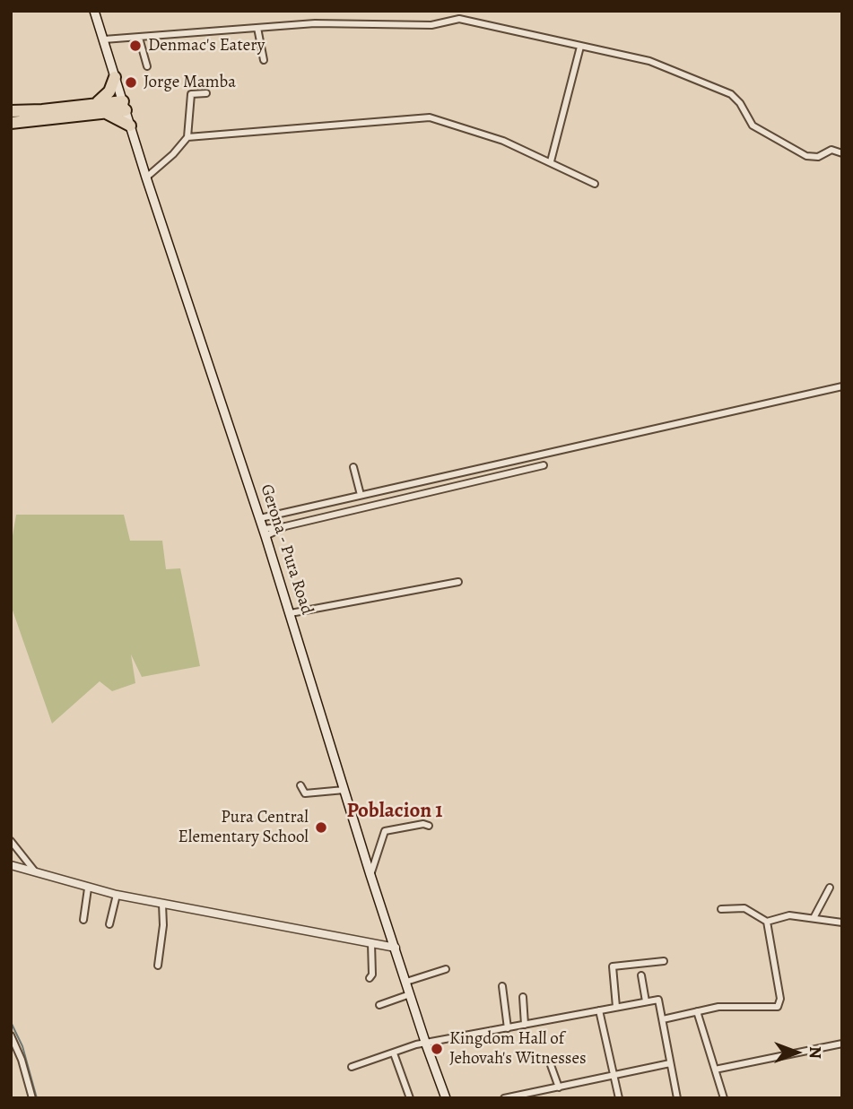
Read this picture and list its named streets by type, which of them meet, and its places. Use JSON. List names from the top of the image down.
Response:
{
  "streets": {
    "main road": ["Gerona - Pura Road"]
  },
  "districts": ["Poblacion 1"],
  "places": [
    "Denmac's Eatery",
    "Jorge Mamba",
    "Pura Central Elementary School",
    "Kingdom Hall of Jehovah's Witnesses"
  ],
  "north": "right"
}
